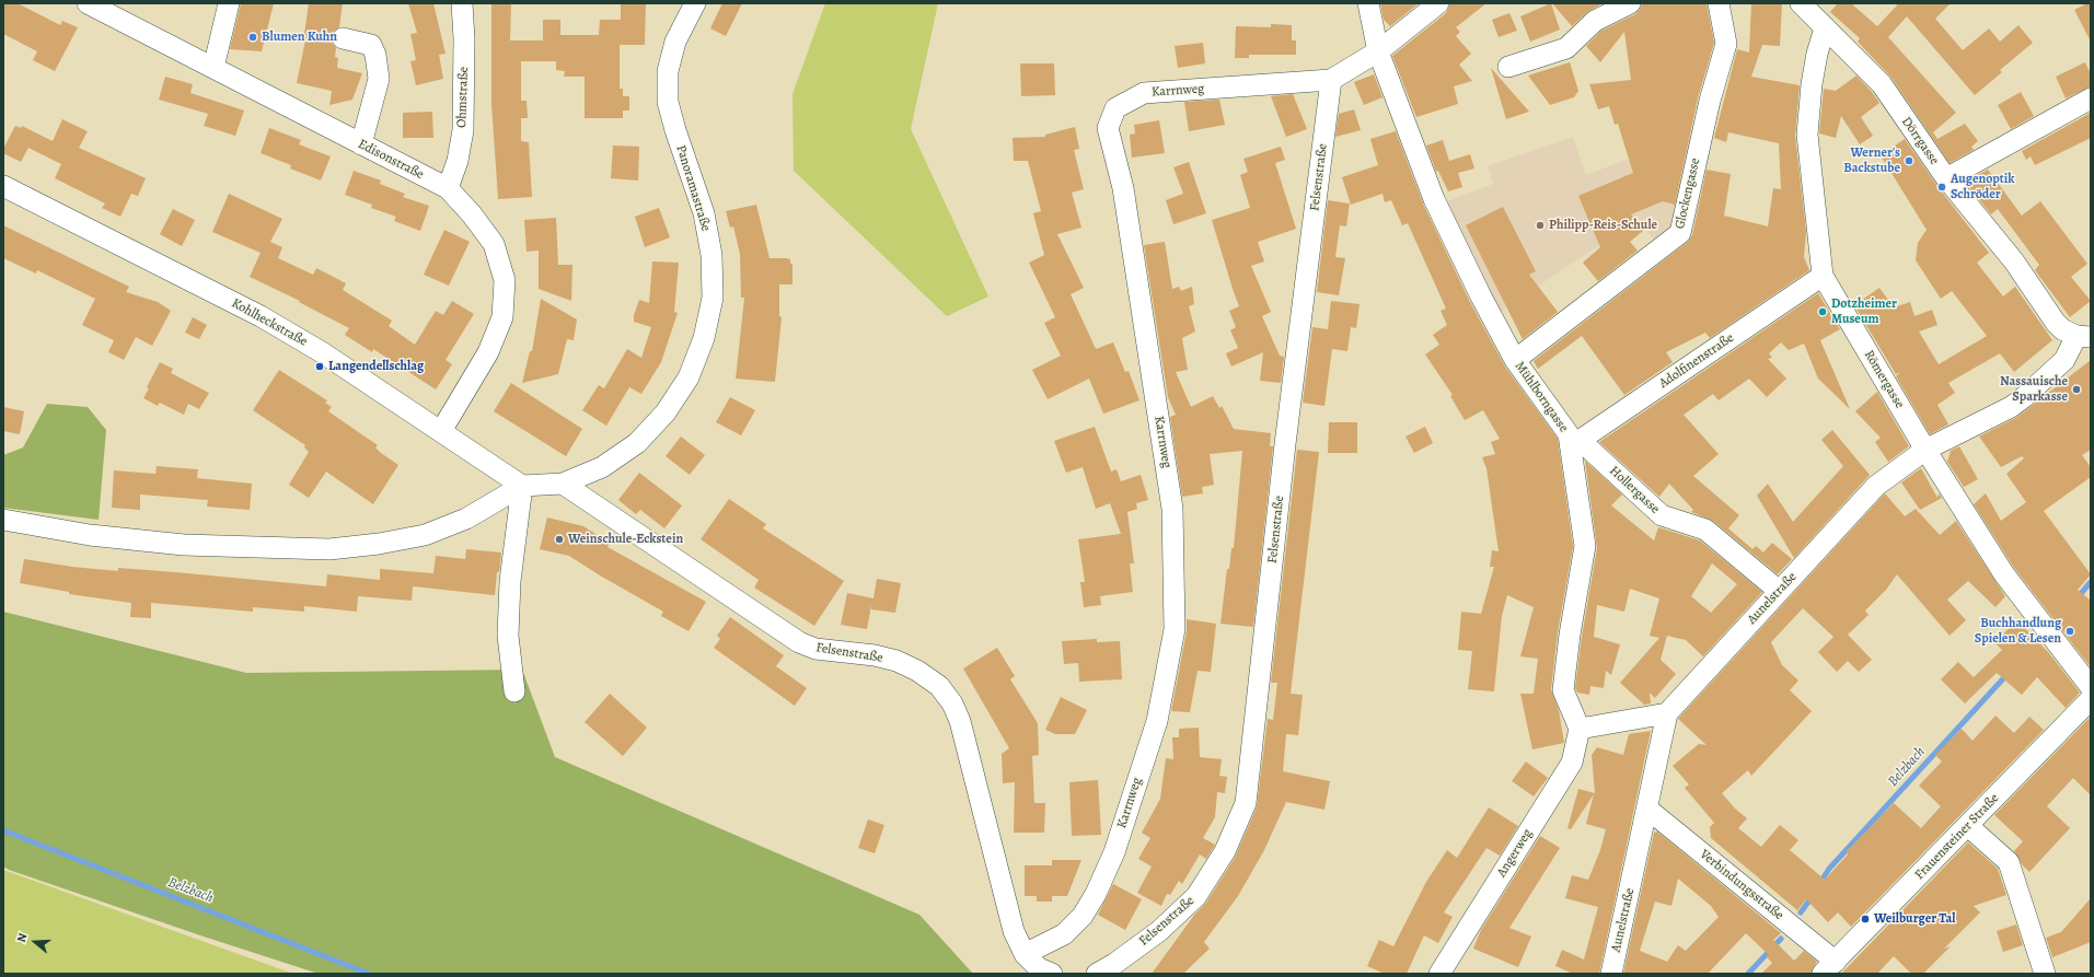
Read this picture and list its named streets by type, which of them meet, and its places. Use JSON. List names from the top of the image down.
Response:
{
  "streets": {
    "street": [
      "Karrnweg",
      "Ohmstraße",
      "Dörrgasse",
      "Edisonstraße",
      "Felsenstraße",
      "Panoramastraße",
      "Glockengasse",
      "Kohlheckstraße",
      "Adolfinenstraße",
      "Römergasse",
      "Mühlborngasse",
      "Hollergasse",
      "Aunelstraße",
      "Frauensteiner Straße",
      "Angerweg",
      "Verbindungsstraße"
    ]
  },
  "crossings": [
    ["Karrnweg", "Felsenstraße"],
    ["Ohmstraße", "Edisonstraße"],
    ["Dörrgasse", "Römergasse"],
    ["Dörrgasse", "Aunelstraße"],
    ["Edisonstraße", "Kohlheckstraße"],
    ["Felsenstraße", "Panoramastraße"],
    ["Panoramastraße", "Kohlheckstraße"],
    ["Glockengasse", "Mühlborngasse"],
    ["Adolfinenstraße", "Römergasse"],
    ["Adolfinenstraße", "Mühlborngasse"],
    ["Adolfinenstraße", "Hollergasse"],
    ["Römergasse", "Aunelstraße"],
    ["Mühlborngasse", "Hollergasse"],
    ["Mühlborngasse", "Angerweg"],
    ["Hollergasse", "Aunelstraße"],
    ["Aunelstraße", "Verbindungsstraße"],
    ["Frauensteiner Straße", "Verbindungsstraße"]
  ],
  "water": ["Belzbach"],
  "places": [
    "Blumen Kuhn",
    "Werner's Backstube",
    "Augenoptik Schröder",
    "Philipp-Reis-Schule",
    "Dotzheimer Museum",
    "Langendellschlag",
    "Nassauische Sparkasse",
    "Weinschule-Eckstein",
    "Buchhandlung Spielen & Lesen",
    "Weilburger Tal"
  ],
  "north": "left"
}
